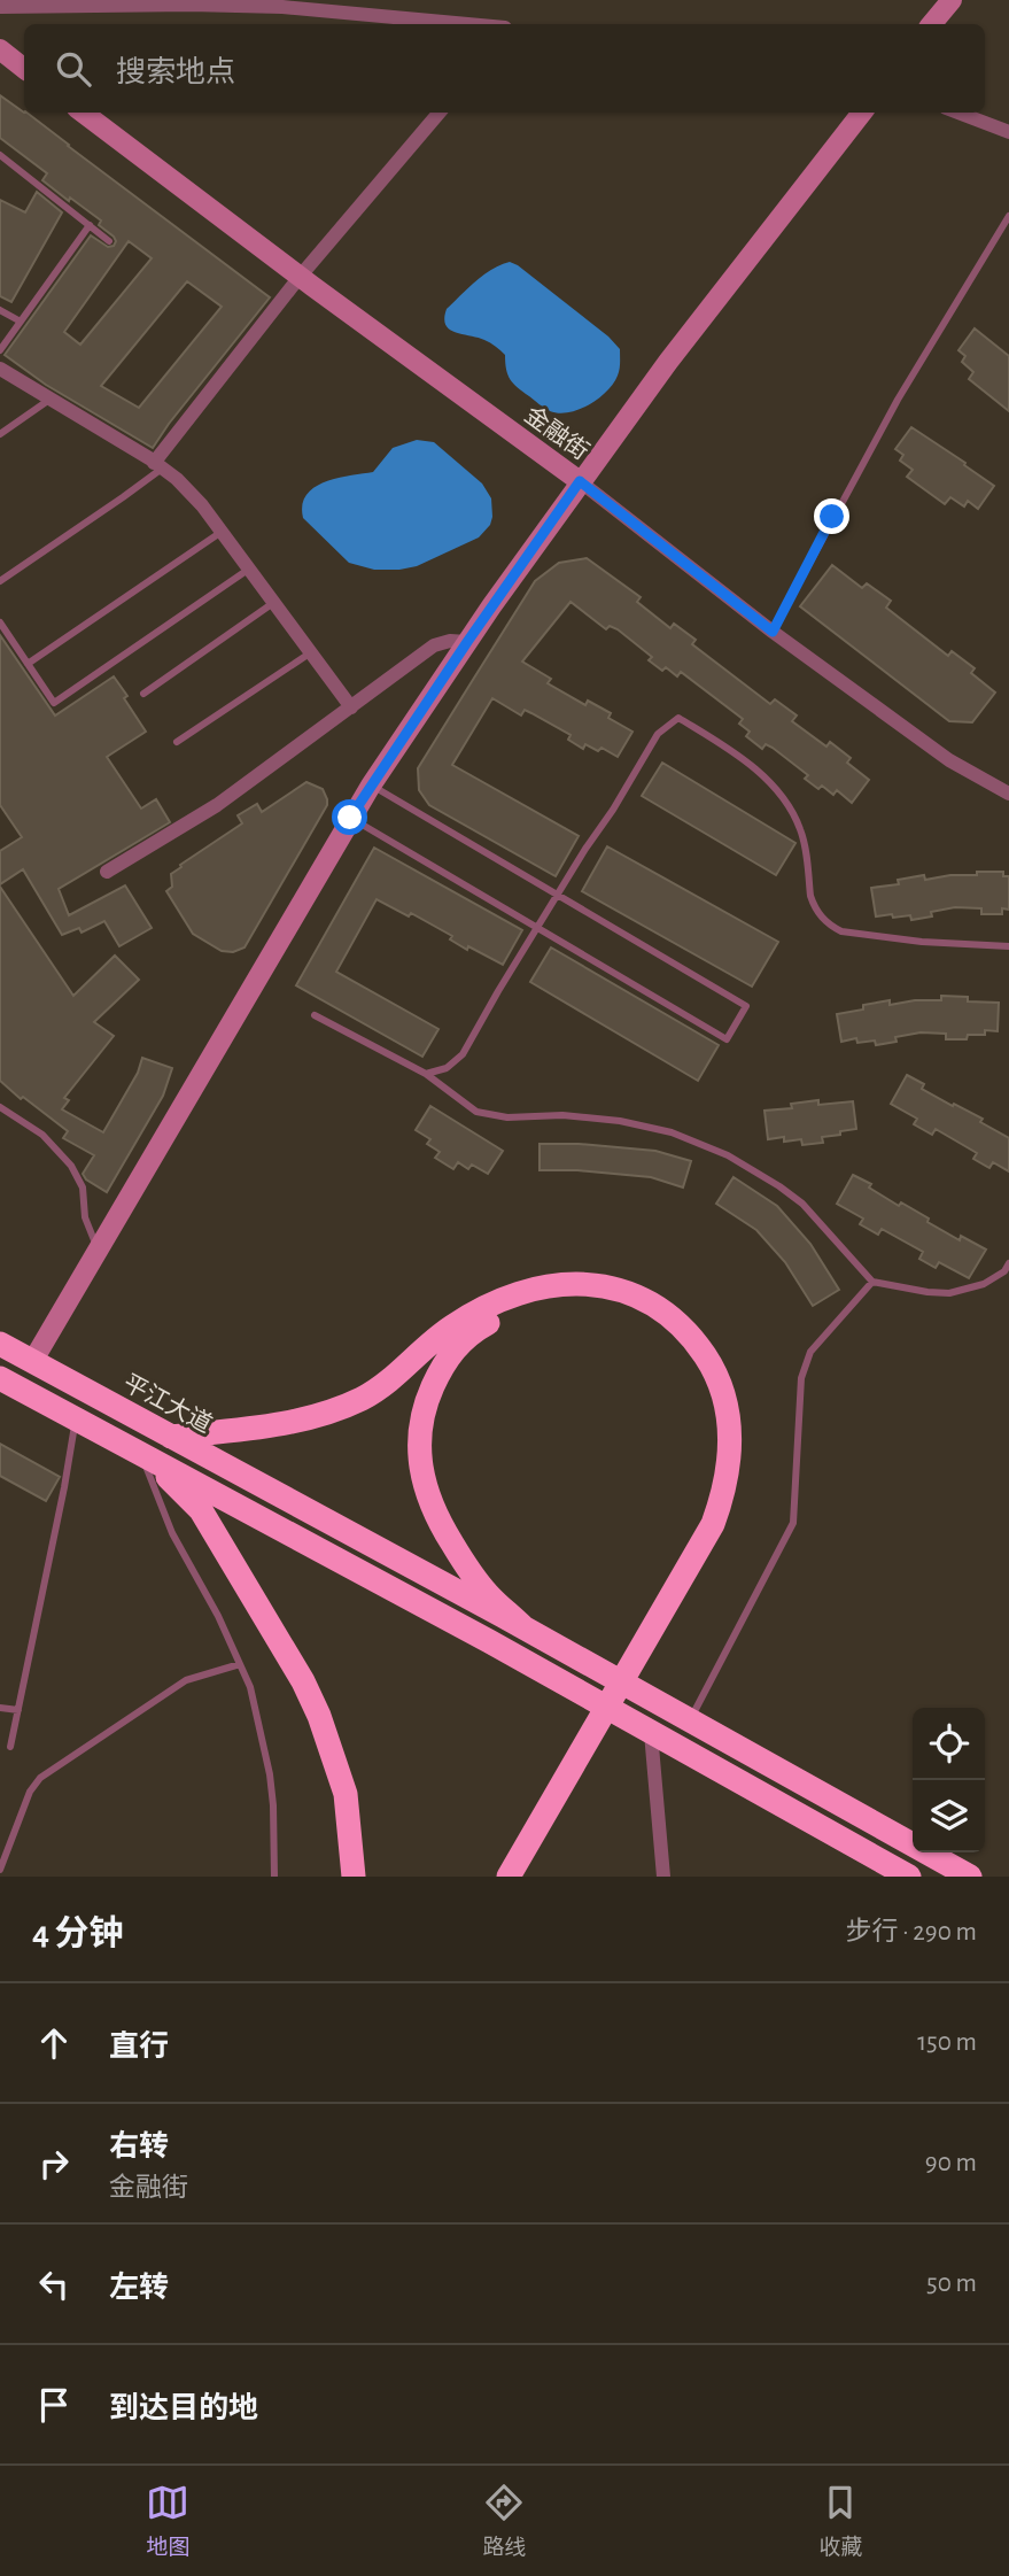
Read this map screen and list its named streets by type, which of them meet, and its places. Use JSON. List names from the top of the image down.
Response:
{
  "streets": {
    "highway": ["平江大道"],
    "street": ["金融街"]
  },
  "page": {
    "search": "搜索地点",
    "heading": ["4 分钟", "步行 · 290 m"],
    "list": [
      ["直行", "150 m"],
      ["右转", "金融街", "90 m"],
      ["左转", "50 m"],
      "到达目的地"
    ],
    "nav": ["地图", "路线", "收藏"]
  }
}
